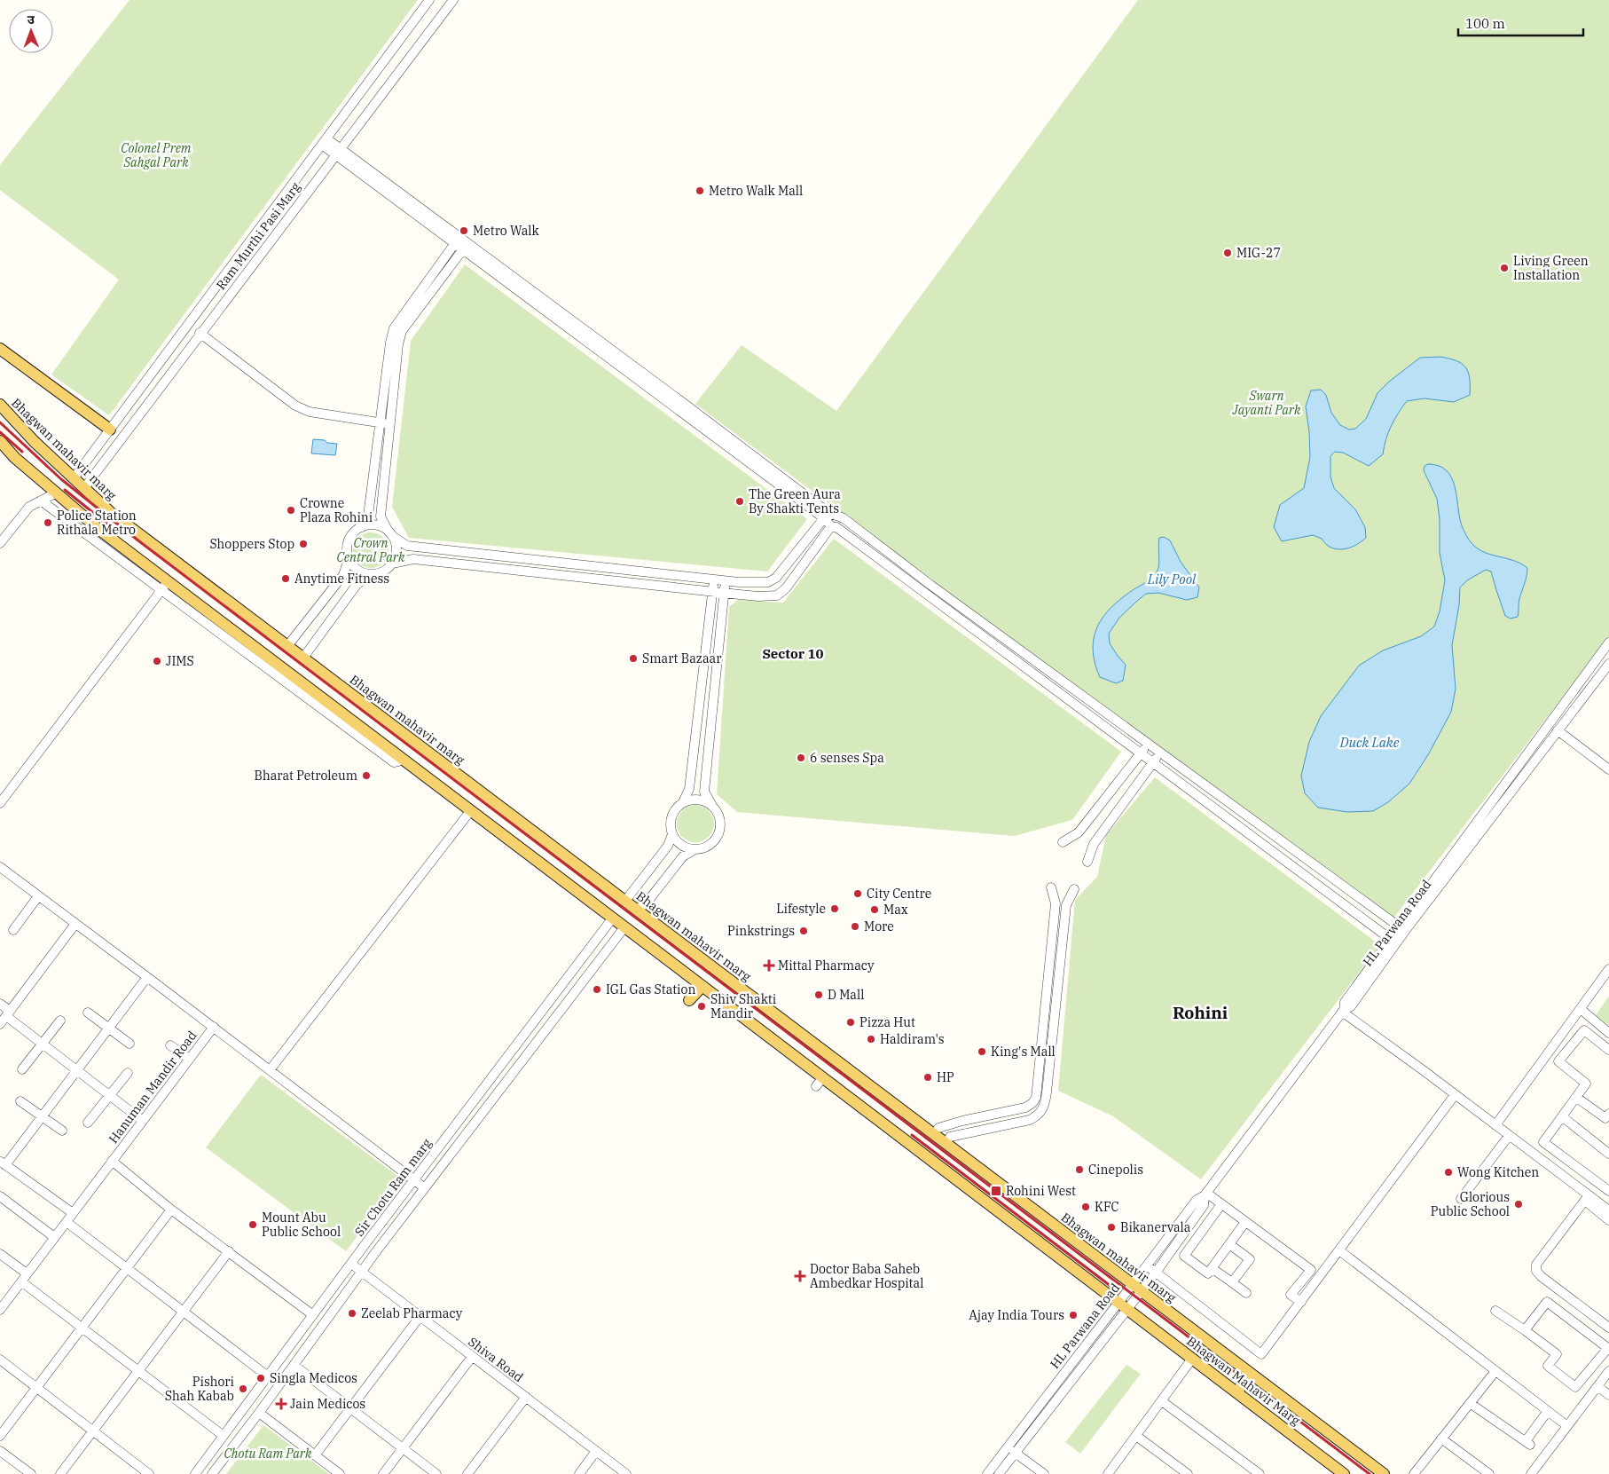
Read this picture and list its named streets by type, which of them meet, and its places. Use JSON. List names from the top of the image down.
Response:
{
  "streets": {
    "main road": ["Bhagwan mahavir marg", "Bhagwan Mahavir Marg"],
    "street": [
      "Ram Murthi Pasi Marg",
      "HL Parwana Road",
      "Hanuman Mandir Road",
      "Sir Chotu Ram marg",
      "Shiva Road"
    ]
  },
  "crossings": [
    ["Ram Murthi Pasi Marg", "Bhagwan mahavir marg"],
    ["Bhagwan mahavir marg", "HL Parwana Road"],
    ["HL Parwana Road", "Bhagwan Mahavir Marg"],
    ["Sir Chotu Ram marg", "Shiva Road"]
  ],
  "districts": ["Sector 10", "Rohini"],
  "water": ["Lily Pool", "Duck Lake"],
  "parks": [
    "Colonel Prem Sahgal Park",
    "Swarn Jayanti Park",
    "Crown Central Park",
    "Chotu Ram Park"
  ],
  "places": {
    "other": [
      "Metro Walk Mall",
      "Metro Walk",
      "MIG-27",
      "Living Green Installation",
      "The Green Aura By Shakti Tents",
      "Crowne Plaza Rohini",
      "Police Station Rithala Metro",
      "Shoppers Stop",
      "Anytime Fitness",
      "Smart Bazaar",
      "JIMS",
      "6 senses Spa",
      "Bharat Petroleum",
      "City Centre",
      "Lifestyle",
      "Max",
      "More",
      "Pinkstrings",
      "IGL Gas Station",
      "D Mall",
      "Shiv Shakti Mandir",
      "Pizza Hut",
      "Haldiram's",
      "King's Mall",
      "HP",
      "Cinepolis",
      "Wong Kitchen",
      "Glorious Public School",
      "KFC",
      "Mount Abu Public School",
      "Bikanervala",
      "Zeelab Pharmacy",
      "Ajay India Tours",
      "Singla Medicos",
      "Pishori Shah Kabab"
    ],
    "health": ["Mittal Pharmacy", "Doctor Baba Saheb Ambedkar Hospital", "Jain Medicos"],
    "transit": ["Rohini West"]
  },
  "scale_bar": "100 m",
  "north": "top"
}
